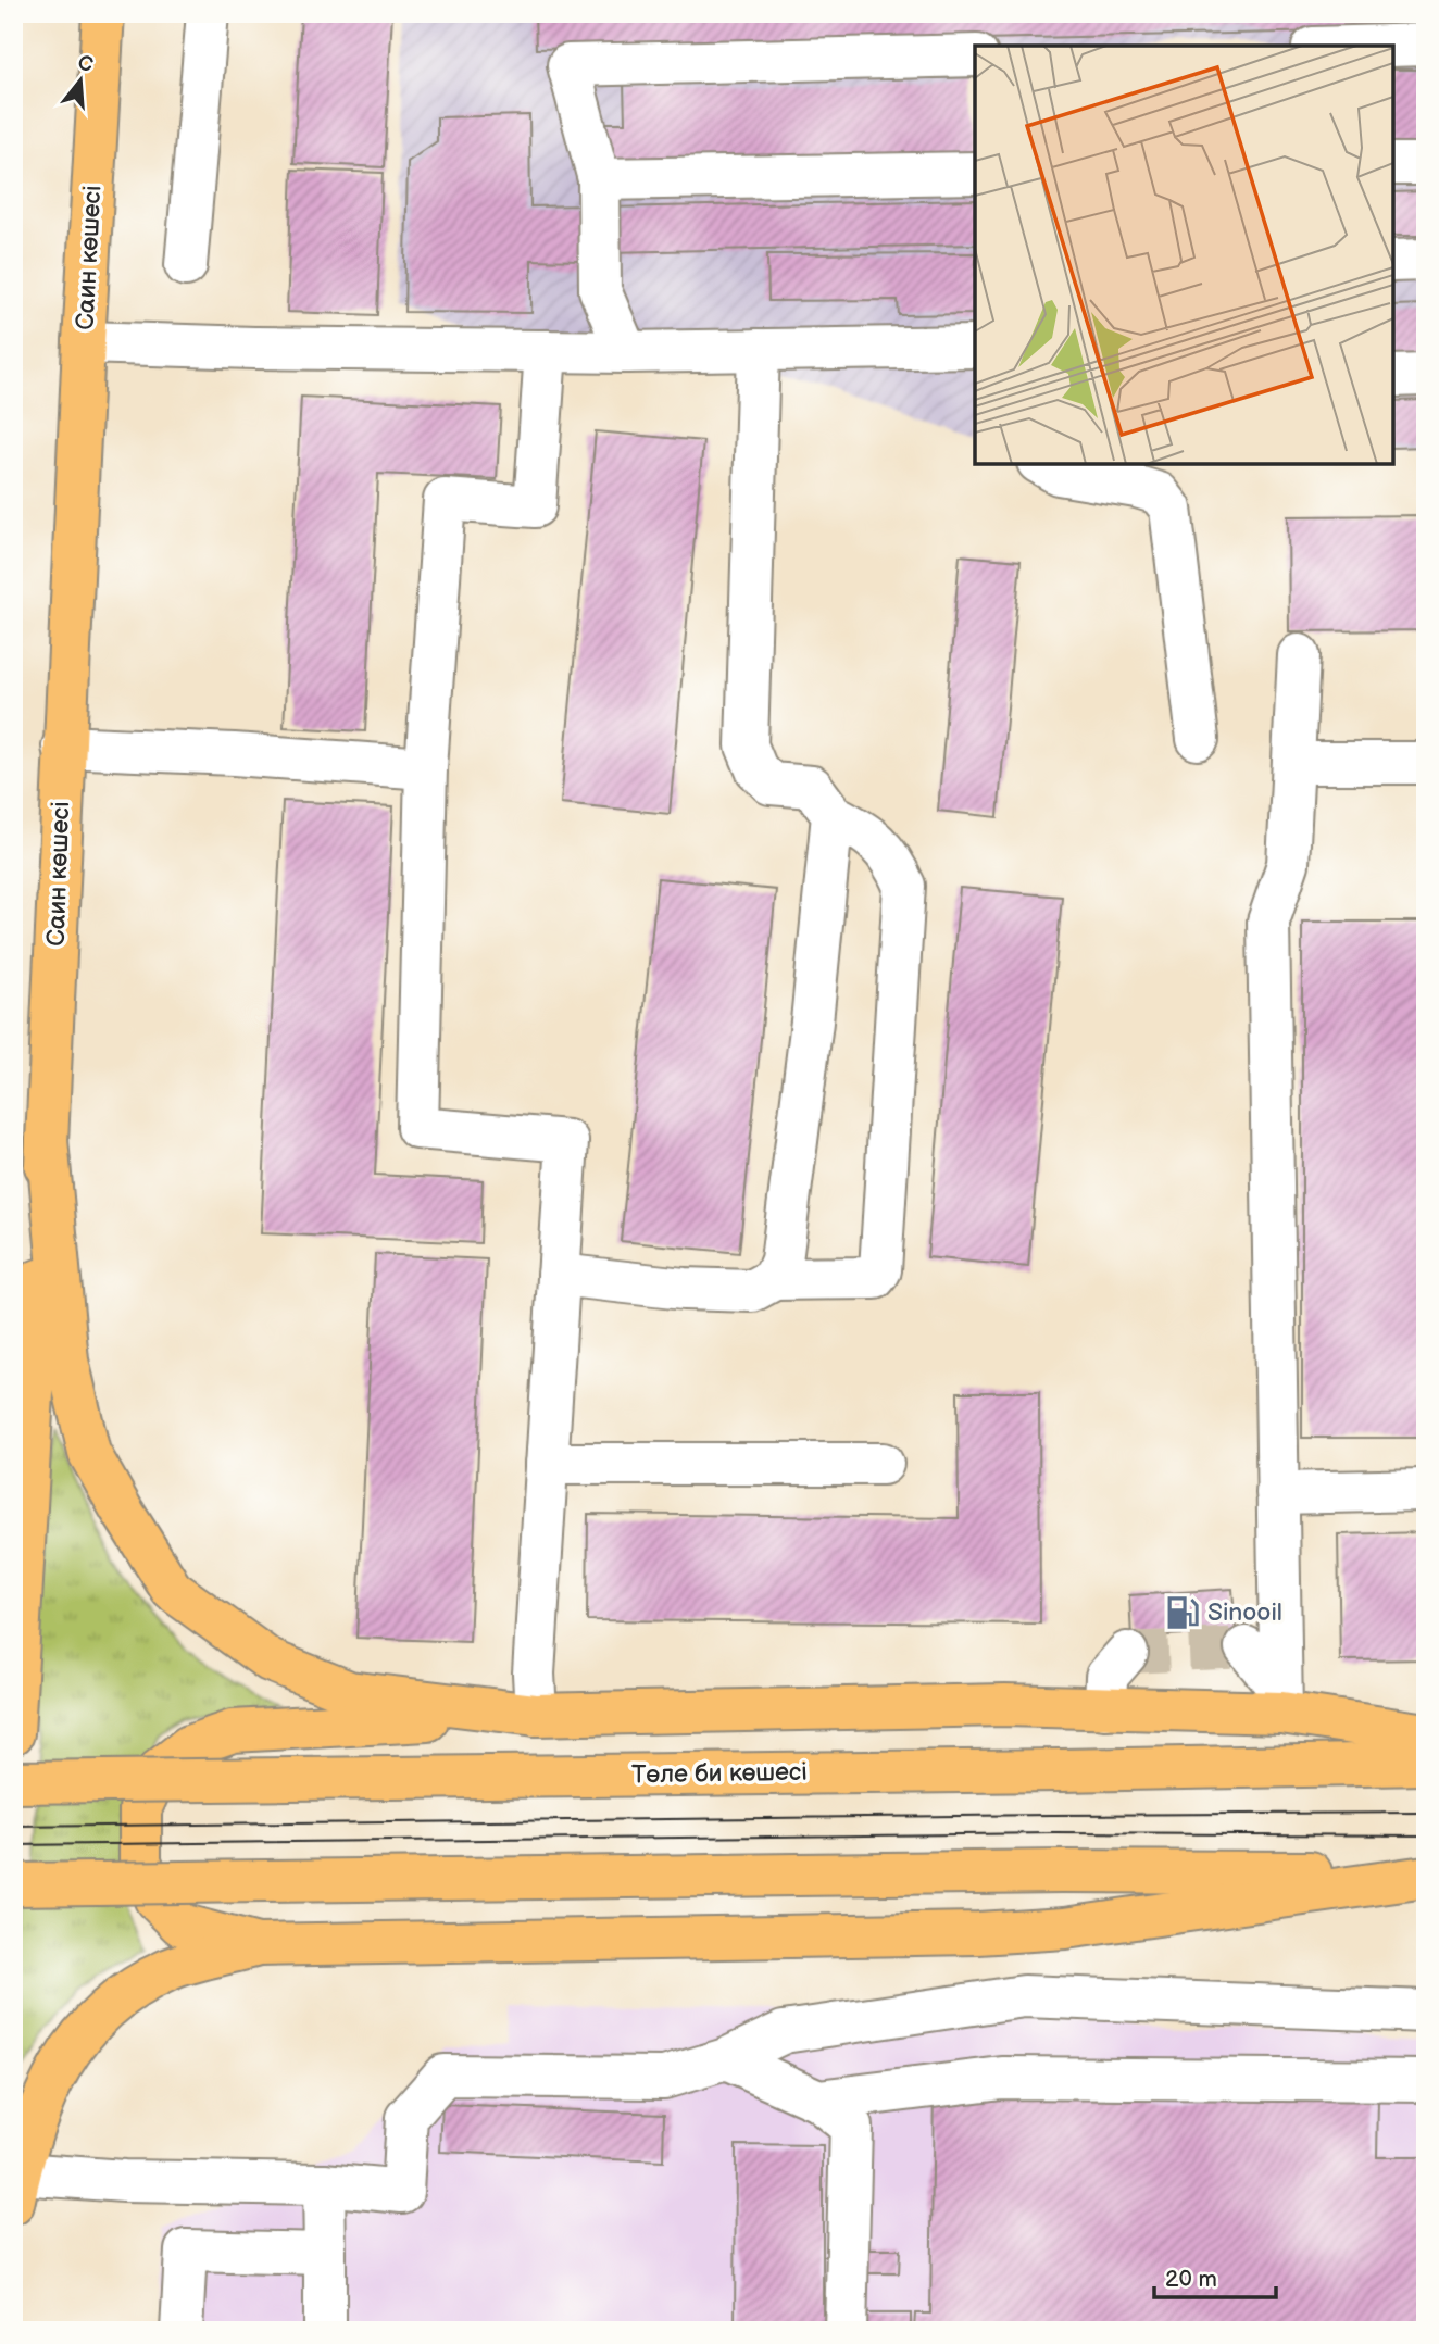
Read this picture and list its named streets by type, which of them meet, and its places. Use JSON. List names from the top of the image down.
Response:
{
  "streets": {
    "main road": ["Саин көшесі", "Төле би көшесі"]
  },
  "places": {
    "fuel station": ["Sinooil"]
  },
  "scale_bar": "20 m",
  "north": "top"
}
